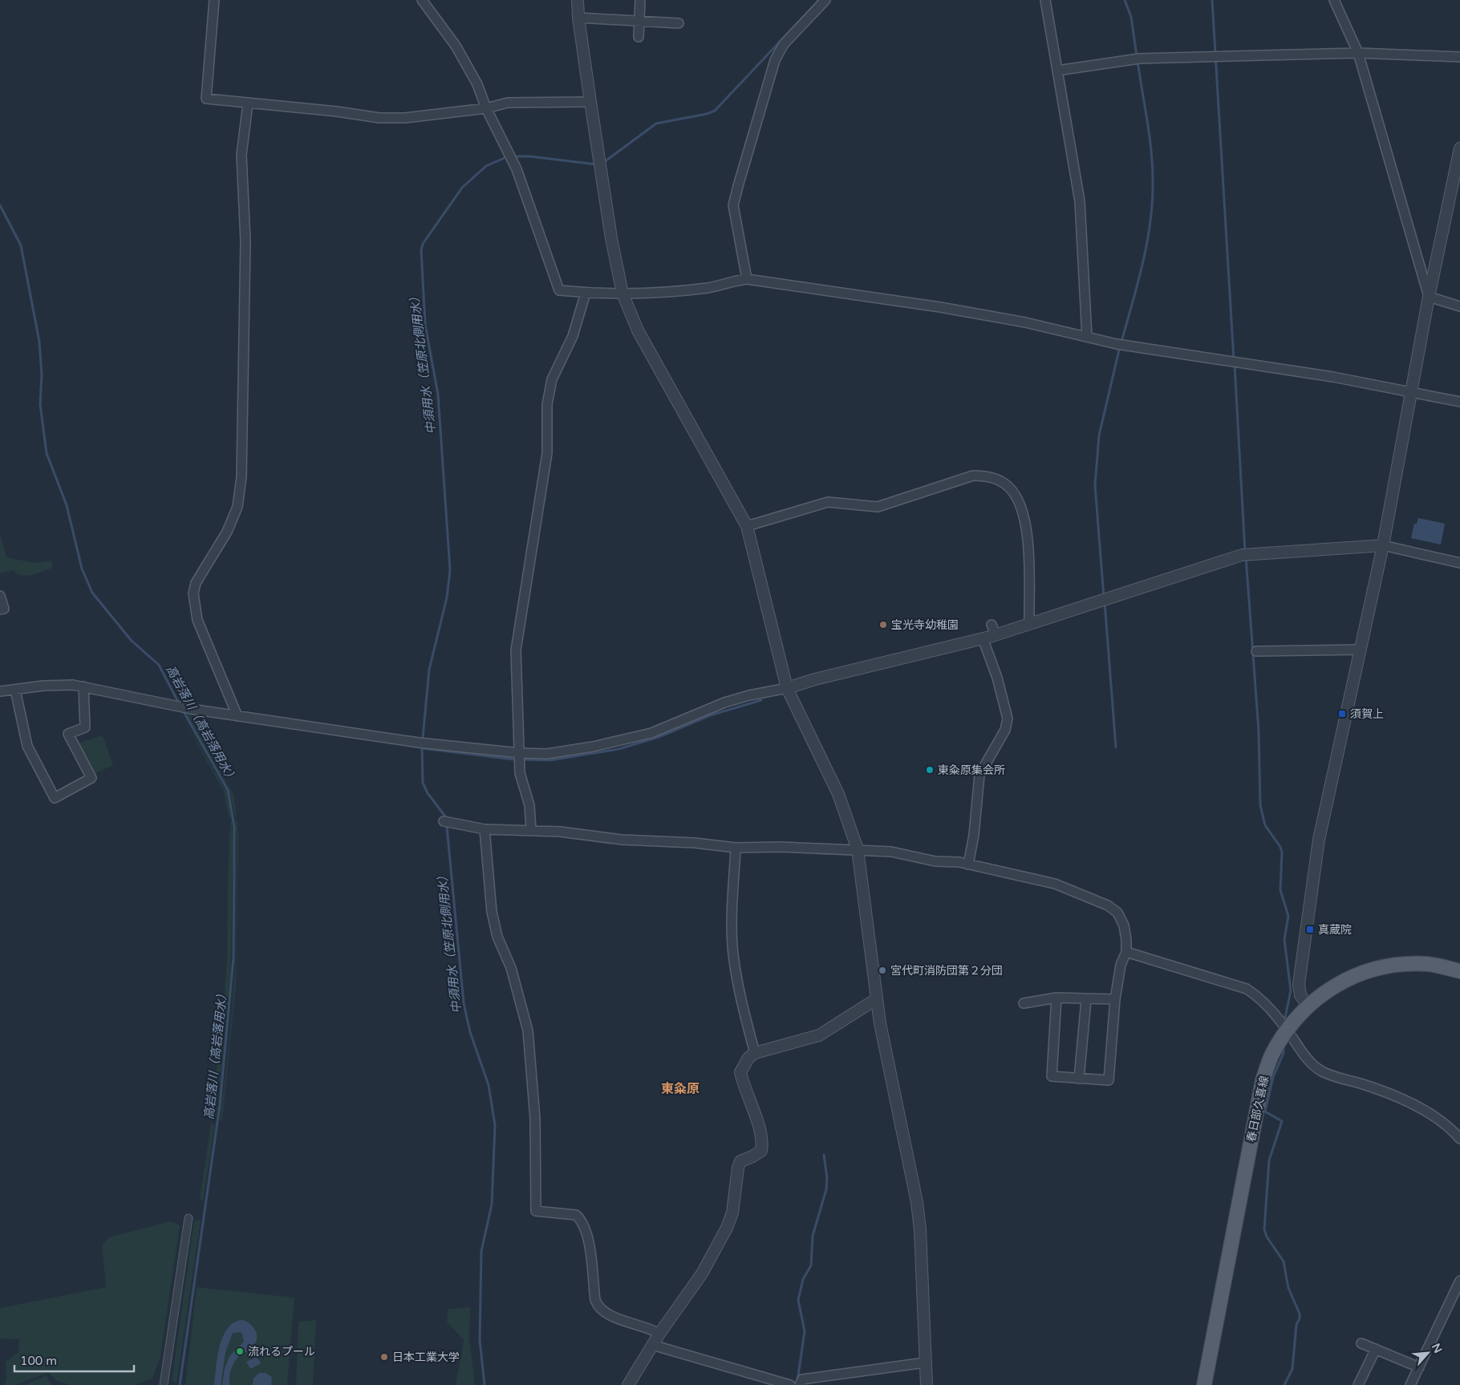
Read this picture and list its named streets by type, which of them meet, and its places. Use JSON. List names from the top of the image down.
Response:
{
  "streets": {
    "main road": ["春日部久喜線"]
  },
  "districts": ["東粂原"],
  "water": ["中須用水（笠原北側用水）", "高岩落川（高岩落用水）"],
  "places": {
    "other": [
      "宝光寺幼稚園",
      "東粂原集会所",
      "宮代町消防団第２分団",
      "流れるプール",
      "日本工業大学"
    ],
    "transit": ["須賀上", "真蔵院"]
  },
  "scale_bar": "100 m",
  "north": "top right"
}
